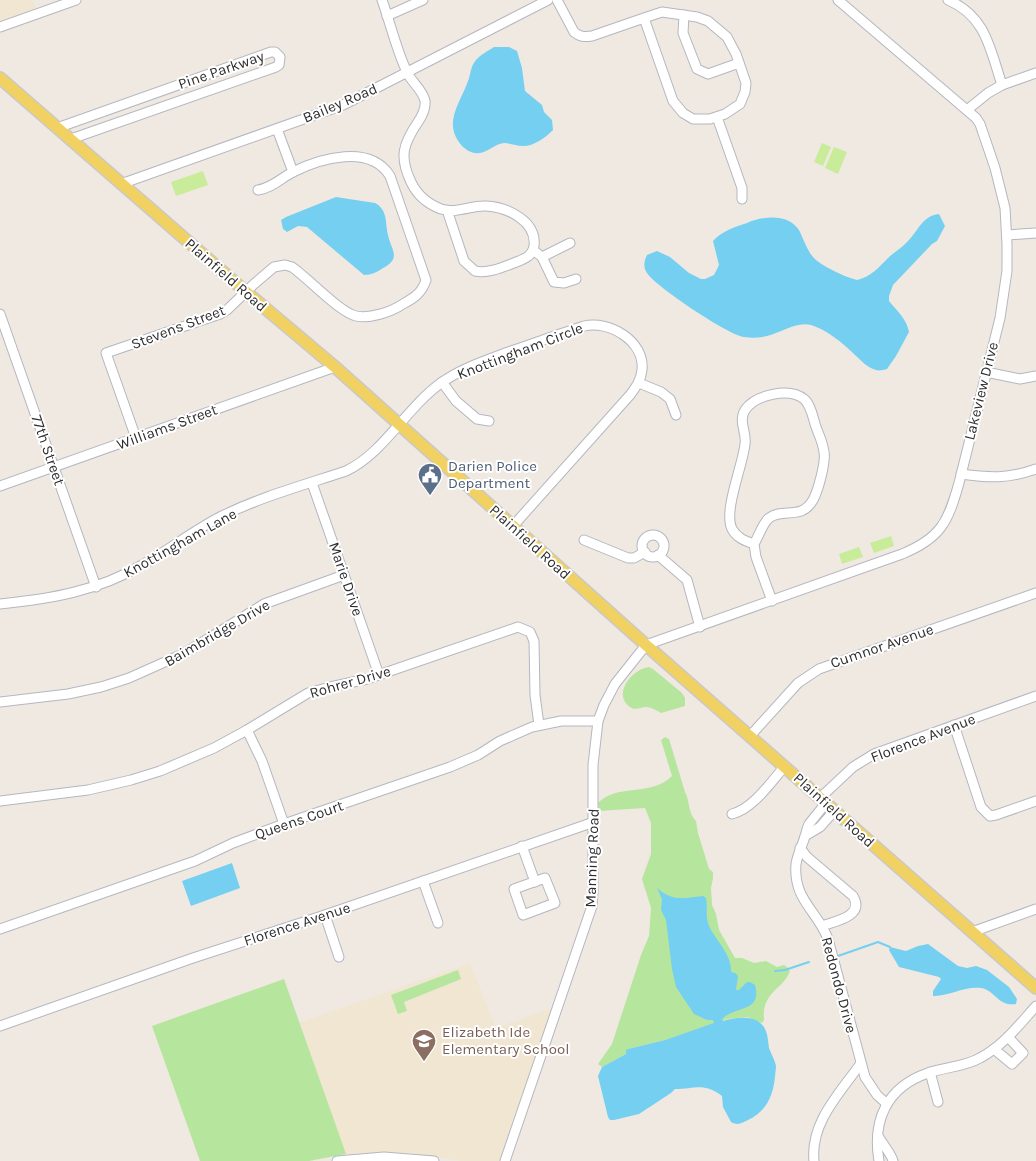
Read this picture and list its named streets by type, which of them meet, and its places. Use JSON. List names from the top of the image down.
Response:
{
  "streets": {
    "main road": ["Plainfield Road"],
    "street": [
      "Pine Parkway",
      "Bailey Road",
      "Stevens Street",
      "Knottingham Circle",
      "Lakeview Drive",
      "Williams Street",
      "77th Street",
      "Knottingham Lane",
      "Marie Drive",
      "Baimbridge Drive",
      "Cumnor Avenue",
      "Rohrer Drive",
      "Florence Avenue",
      "Queens Court",
      "Manning Road",
      "Redondo Drive"
    ]
  },
  "crossings": [
    ["Pine Parkway", "Plainfield Road"],
    ["Bailey Road", "Plainfield Road"],
    ["Plainfield Road", "Stevens Street"],
    ["Plainfield Road", "Knottingham Circle"],
    ["Plainfield Road", "Lakeview Drive"],
    ["Plainfield Road", "Williams Street"],
    ["Plainfield Road", "Knottingham Lane"],
    ["Plainfield Road", "Cumnor Avenue"],
    ["Plainfield Road", "Florence Avenue"],
    ["Plainfield Road", "Manning Road"],
    ["Plainfield Road", "Redondo Drive"],
    ["Stevens Street", "Williams Street"],
    ["Knottingham Circle", "Knottingham Lane"],
    ["Lakeview Drive", "Manning Road"],
    ["Williams Street", "77th Street"],
    ["77th Street", "Knottingham Lane"],
    ["Knottingham Lane", "Marie Drive"],
    ["Marie Drive", "Baimbridge Drive"],
    ["Marie Drive", "Rohrer Drive"],
    ["Rohrer Drive", "Queens Court"],
    ["Florence Avenue", "Manning Road"],
    ["Florence Avenue", "Redondo Drive"],
    ["Queens Court", "Manning Road"]
  ],
  "places": {
    "public building": ["Darien Police Department"],
    "school or university": ["Elizabeth Ide Elementary School"]
  }
}
